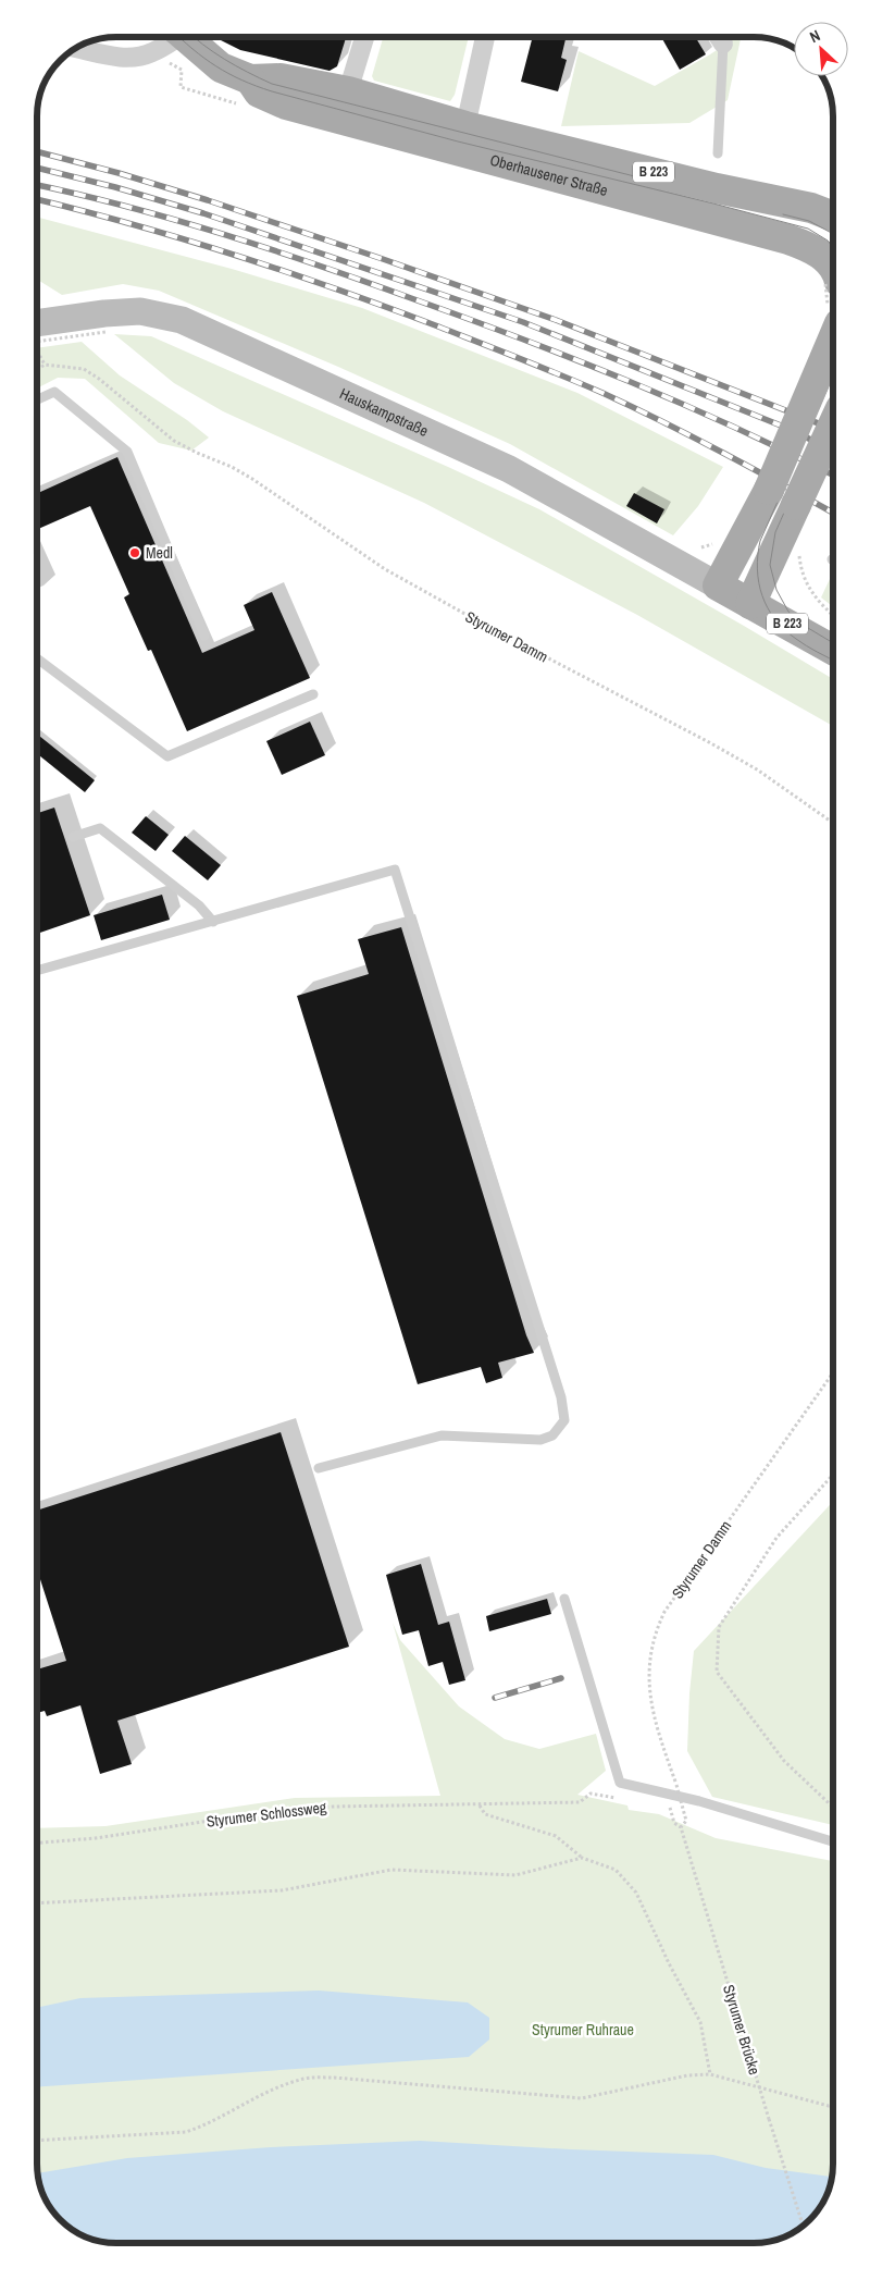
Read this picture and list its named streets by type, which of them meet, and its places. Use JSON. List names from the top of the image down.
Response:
{
  "streets": {
    "main road": ["B 223", "Oberhausener Straße", "Hauskampstraße"],
    "path": ["Styrumer Damm", "Styrumer Schlossweg", "Styrumer Brücke"]
  },
  "crossings": [
    ["B 223", "Hauskampstraße"],
    ["Styrumer Damm", "Styrumer Brücke"]
  ],
  "parks": ["Styrumer Ruhraue"],
  "places": ["Medl"],
  "north": "top left"
}
